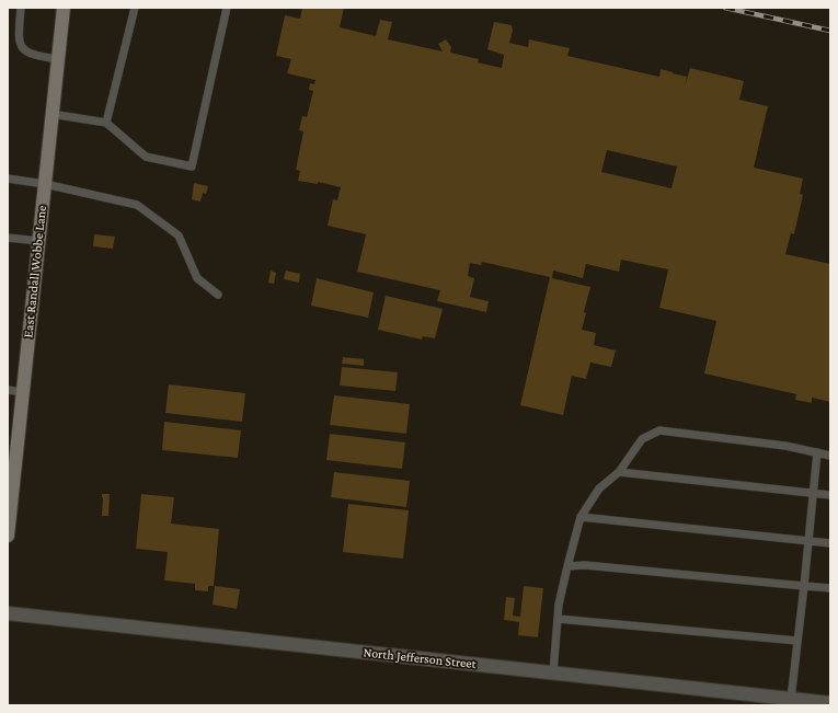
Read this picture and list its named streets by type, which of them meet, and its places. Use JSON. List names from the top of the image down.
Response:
{
  "streets": {
    "street": ["East Randall Wobbe Lane", "North Jefferson Street"]
  }
}
